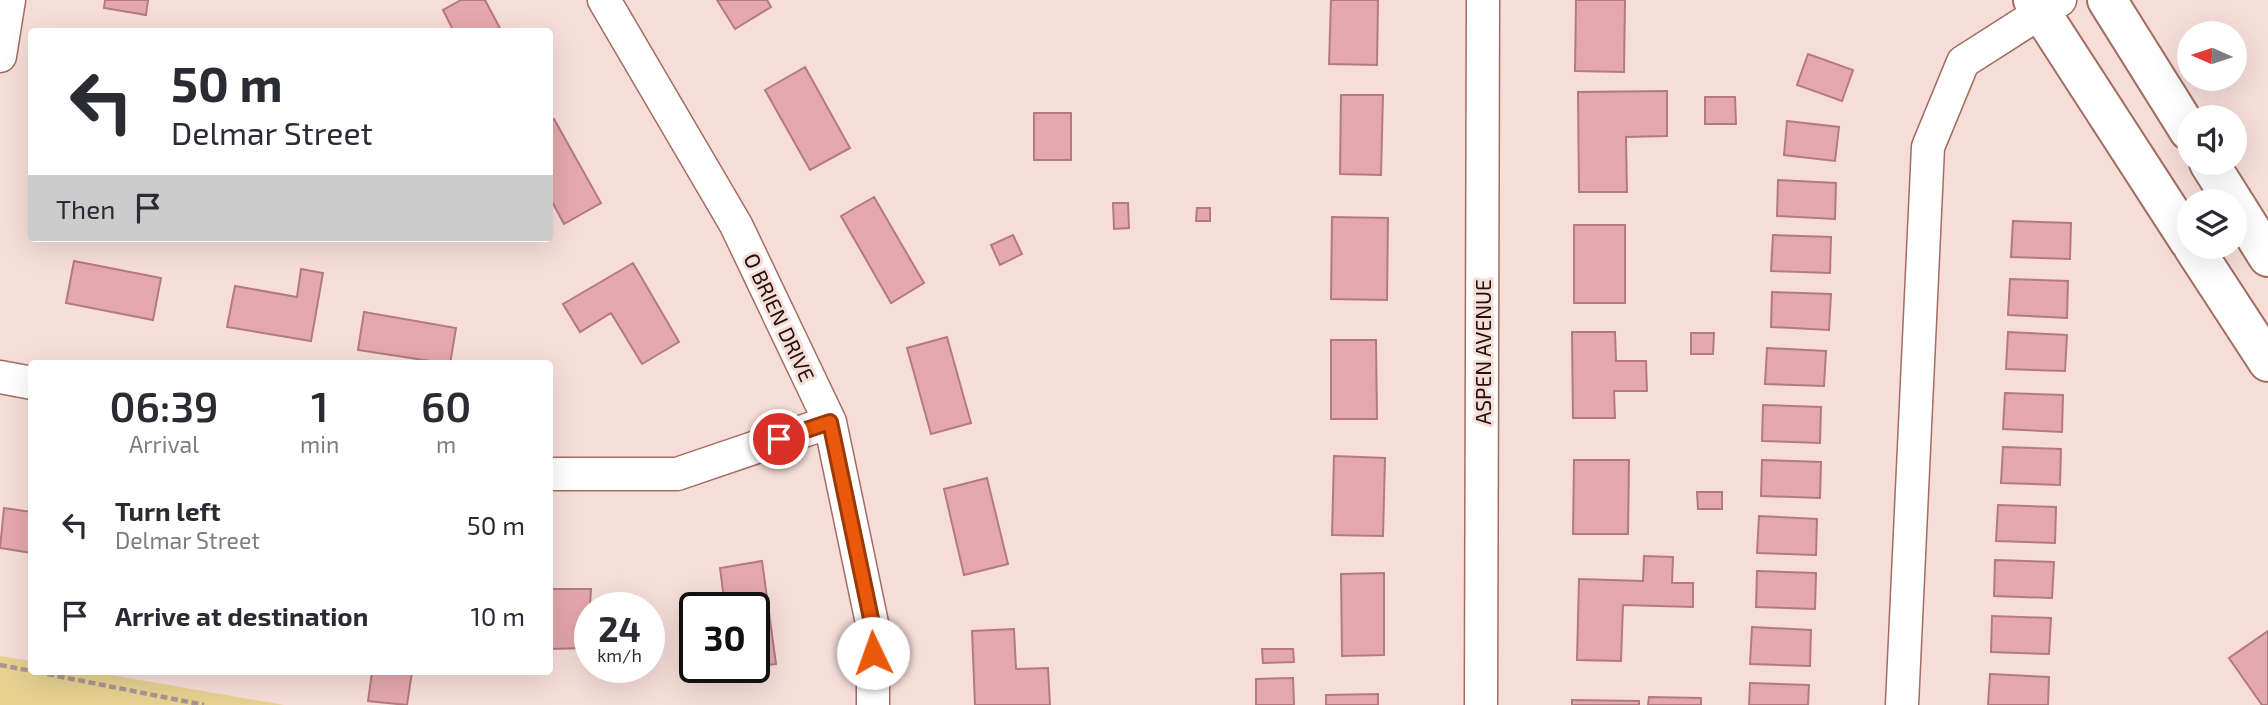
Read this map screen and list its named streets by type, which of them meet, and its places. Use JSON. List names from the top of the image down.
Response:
{
  "streets": {
    "street": ["O BRIEN DRIVE", "ASPEN AVENUE"]
  },
  "north": "left",
  "page": {
    "turn": ["50 m", "Delmar Street"],
    "then": "Then",
    "eta": [
      "06:39",
      "Arrival",
      "1",
      "min",
      "60",
      "m"
    ],
    "list": [
      {
        "name": "Turn left",
        "note": "Delmar Street",
        "value": "50 m"
      },
      {
        "name": "Arrive at destination",
        "value": "10 m"
      }
    ],
    "speed": "24 km/h",
    "limit": "30"
  }
}
